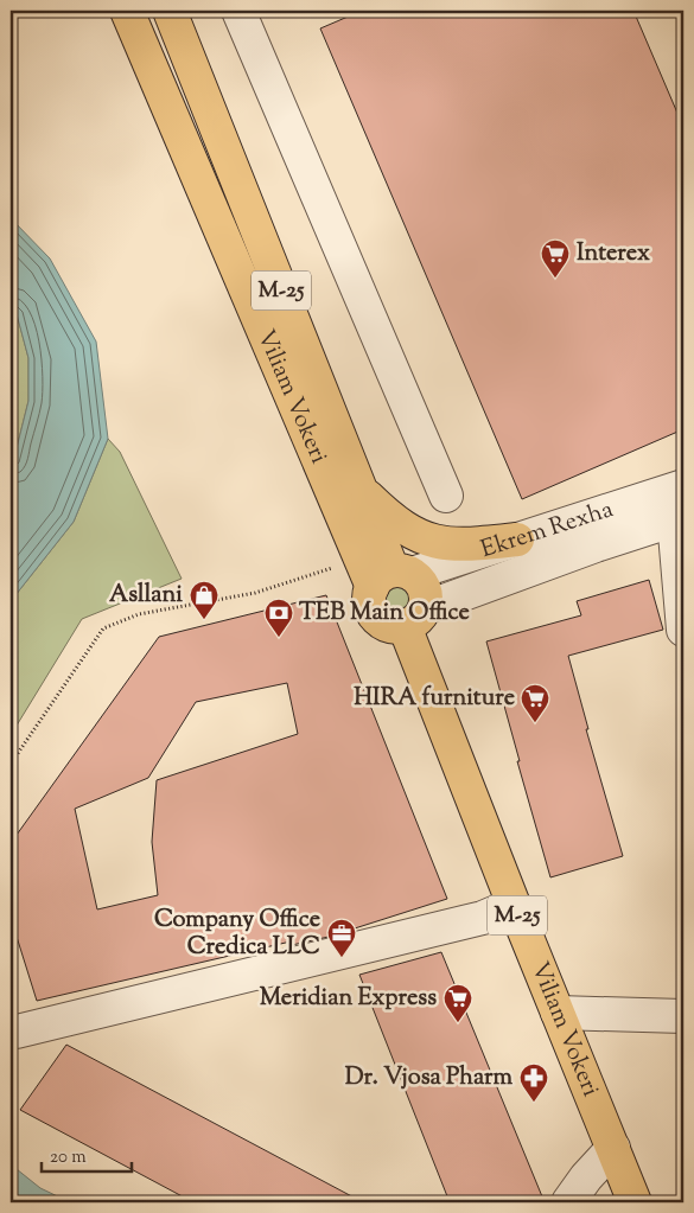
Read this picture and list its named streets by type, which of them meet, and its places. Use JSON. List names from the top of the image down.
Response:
{
  "streets": {
    "main road": ["M-25", "Viliam Vokeri"],
    "street": ["Ekrem Rexha"]
  },
  "crossings": [
    ["Viliam Vokeri", "Ekrem Rexha"]
  ],
  "places": {
    "supermarket": ["Interex", "HIRA furniture", "Meridian Express"],
    "shop": ["Asllani"],
    "bank": ["TEB Main Office"],
    "office": ["Company Office Credica LLC"],
    "pharmacy": ["Dr. Vjosa Pharm"]
  },
  "scale_bar": "20 m"
}
